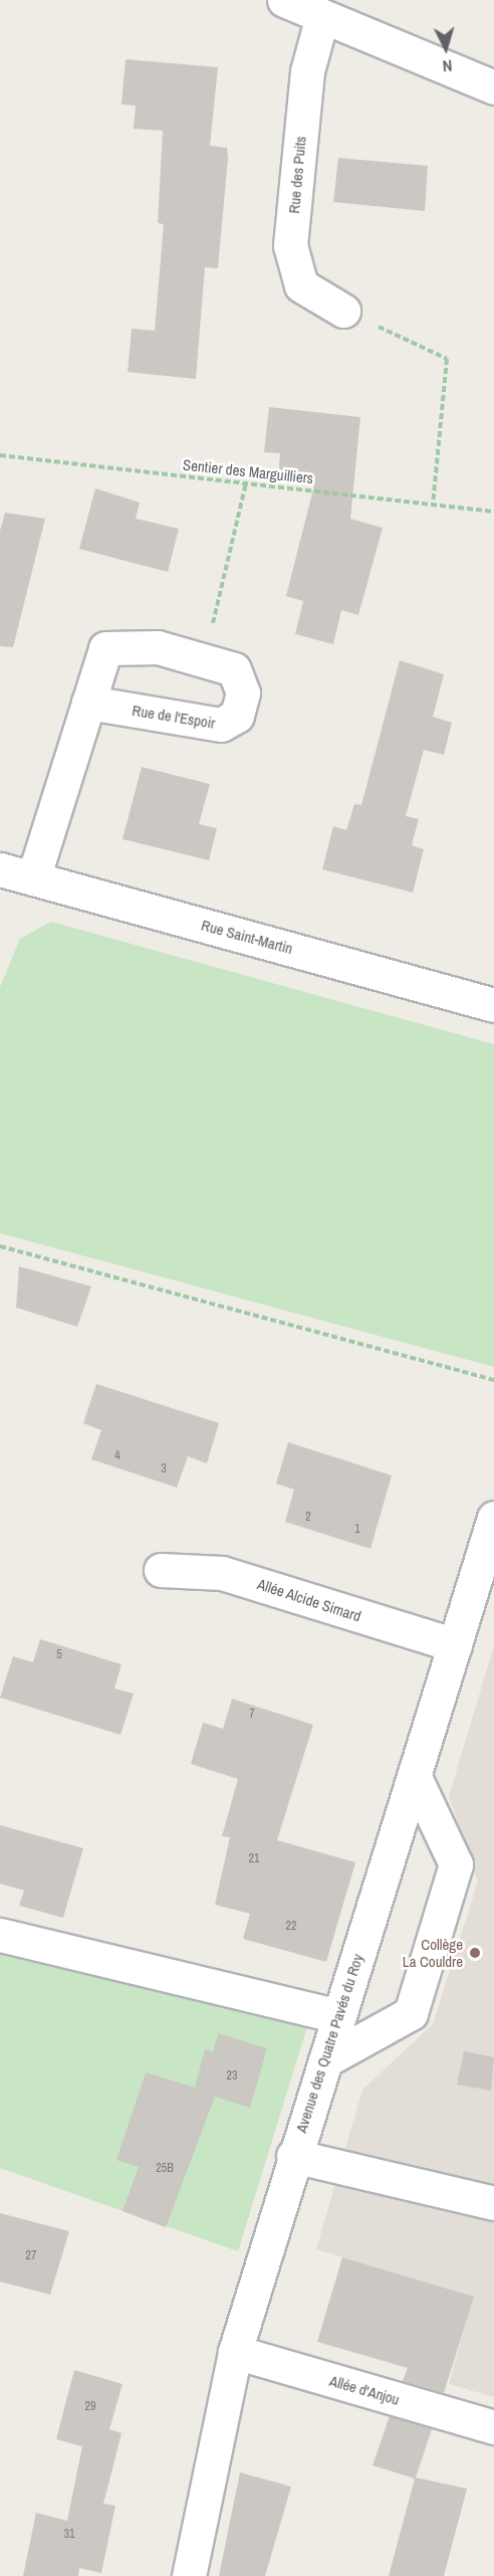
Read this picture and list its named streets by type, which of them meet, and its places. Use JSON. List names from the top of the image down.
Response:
{
  "streets": {
    "street": [
      "Rue des Puits",
      "Rue de l'Espoir",
      "Rue Saint-Martin",
      "Allée Alcide Simard",
      "Avenue des Quatre Pavés du Roy",
      "Allée d'Anjou"
    ],
    "path": ["Sentier des Marguilliers"]
  },
  "crossings": [
    ["Rue de l'Espoir", "Rue Saint-Martin"],
    ["Allée Alcide Simard", "Avenue des Quatre Pavés du Roy"],
    ["Avenue des Quatre Pavés du Roy", "Allée d'Anjou"]
  ],
  "places": ["Collège La Couldre"],
  "house_numbers": [
    "4",
    "3",
    "2",
    "1",
    "5",
    "7",
    "21",
    "22",
    "23",
    "25B",
    "27",
    "29",
    "31"
  ],
  "north": "bottom"
}
